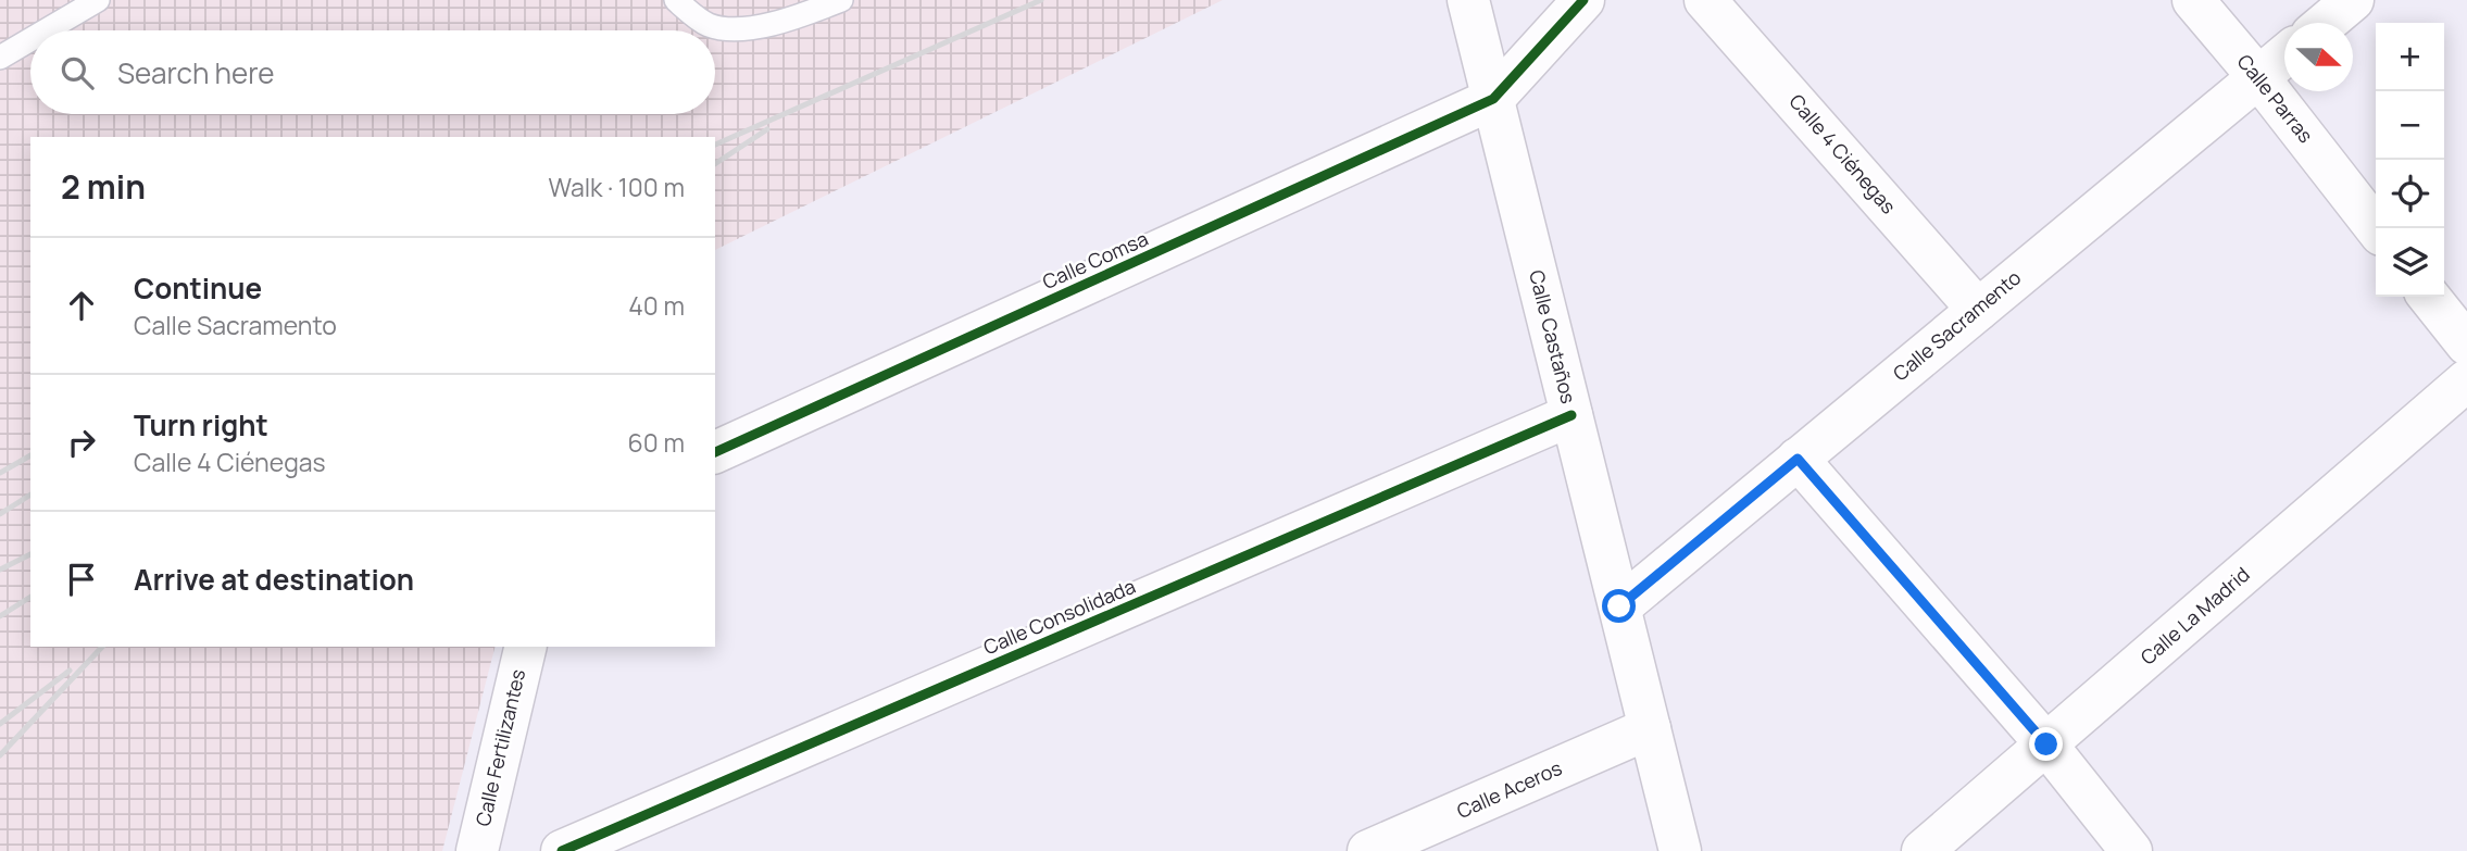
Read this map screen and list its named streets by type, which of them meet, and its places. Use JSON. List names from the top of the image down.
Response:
{
  "streets": {
    "street": [
      "Calle Parras",
      "Calle 4 Ciénegas",
      "Calle Comsa",
      "Calle Sacramento",
      "Calle Castaños",
      "Calle La Madrid",
      "Calle Consolidada",
      "Calle Fertilizantes",
      "Calle Aceros"
    ]
  },
  "crossings": [
    ["Calle Parras", "Calle Sacramento"],
    ["Calle 4 Ciénegas", "Calle Sacramento"],
    ["Calle Comsa", "Calle Castaños"],
    ["Calle Sacramento", "Calle Castaños"],
    ["Calle Castaños", "Calle Consolidada"],
    ["Calle Castaños", "Calle Aceros"]
  ],
  "north": "right",
  "page": {
    "map_buttons": ["+", "−"],
    "search": "Search here",
    "heading": ["2 min", "Walk · 100 m"],
    "list": [
      ["Continue", "Calle Sacramento", "40 m"],
      ["Turn right", "Calle 4 Ciénegas", "60 m"],
      "Arrive at destination"
    ]
  }
}
